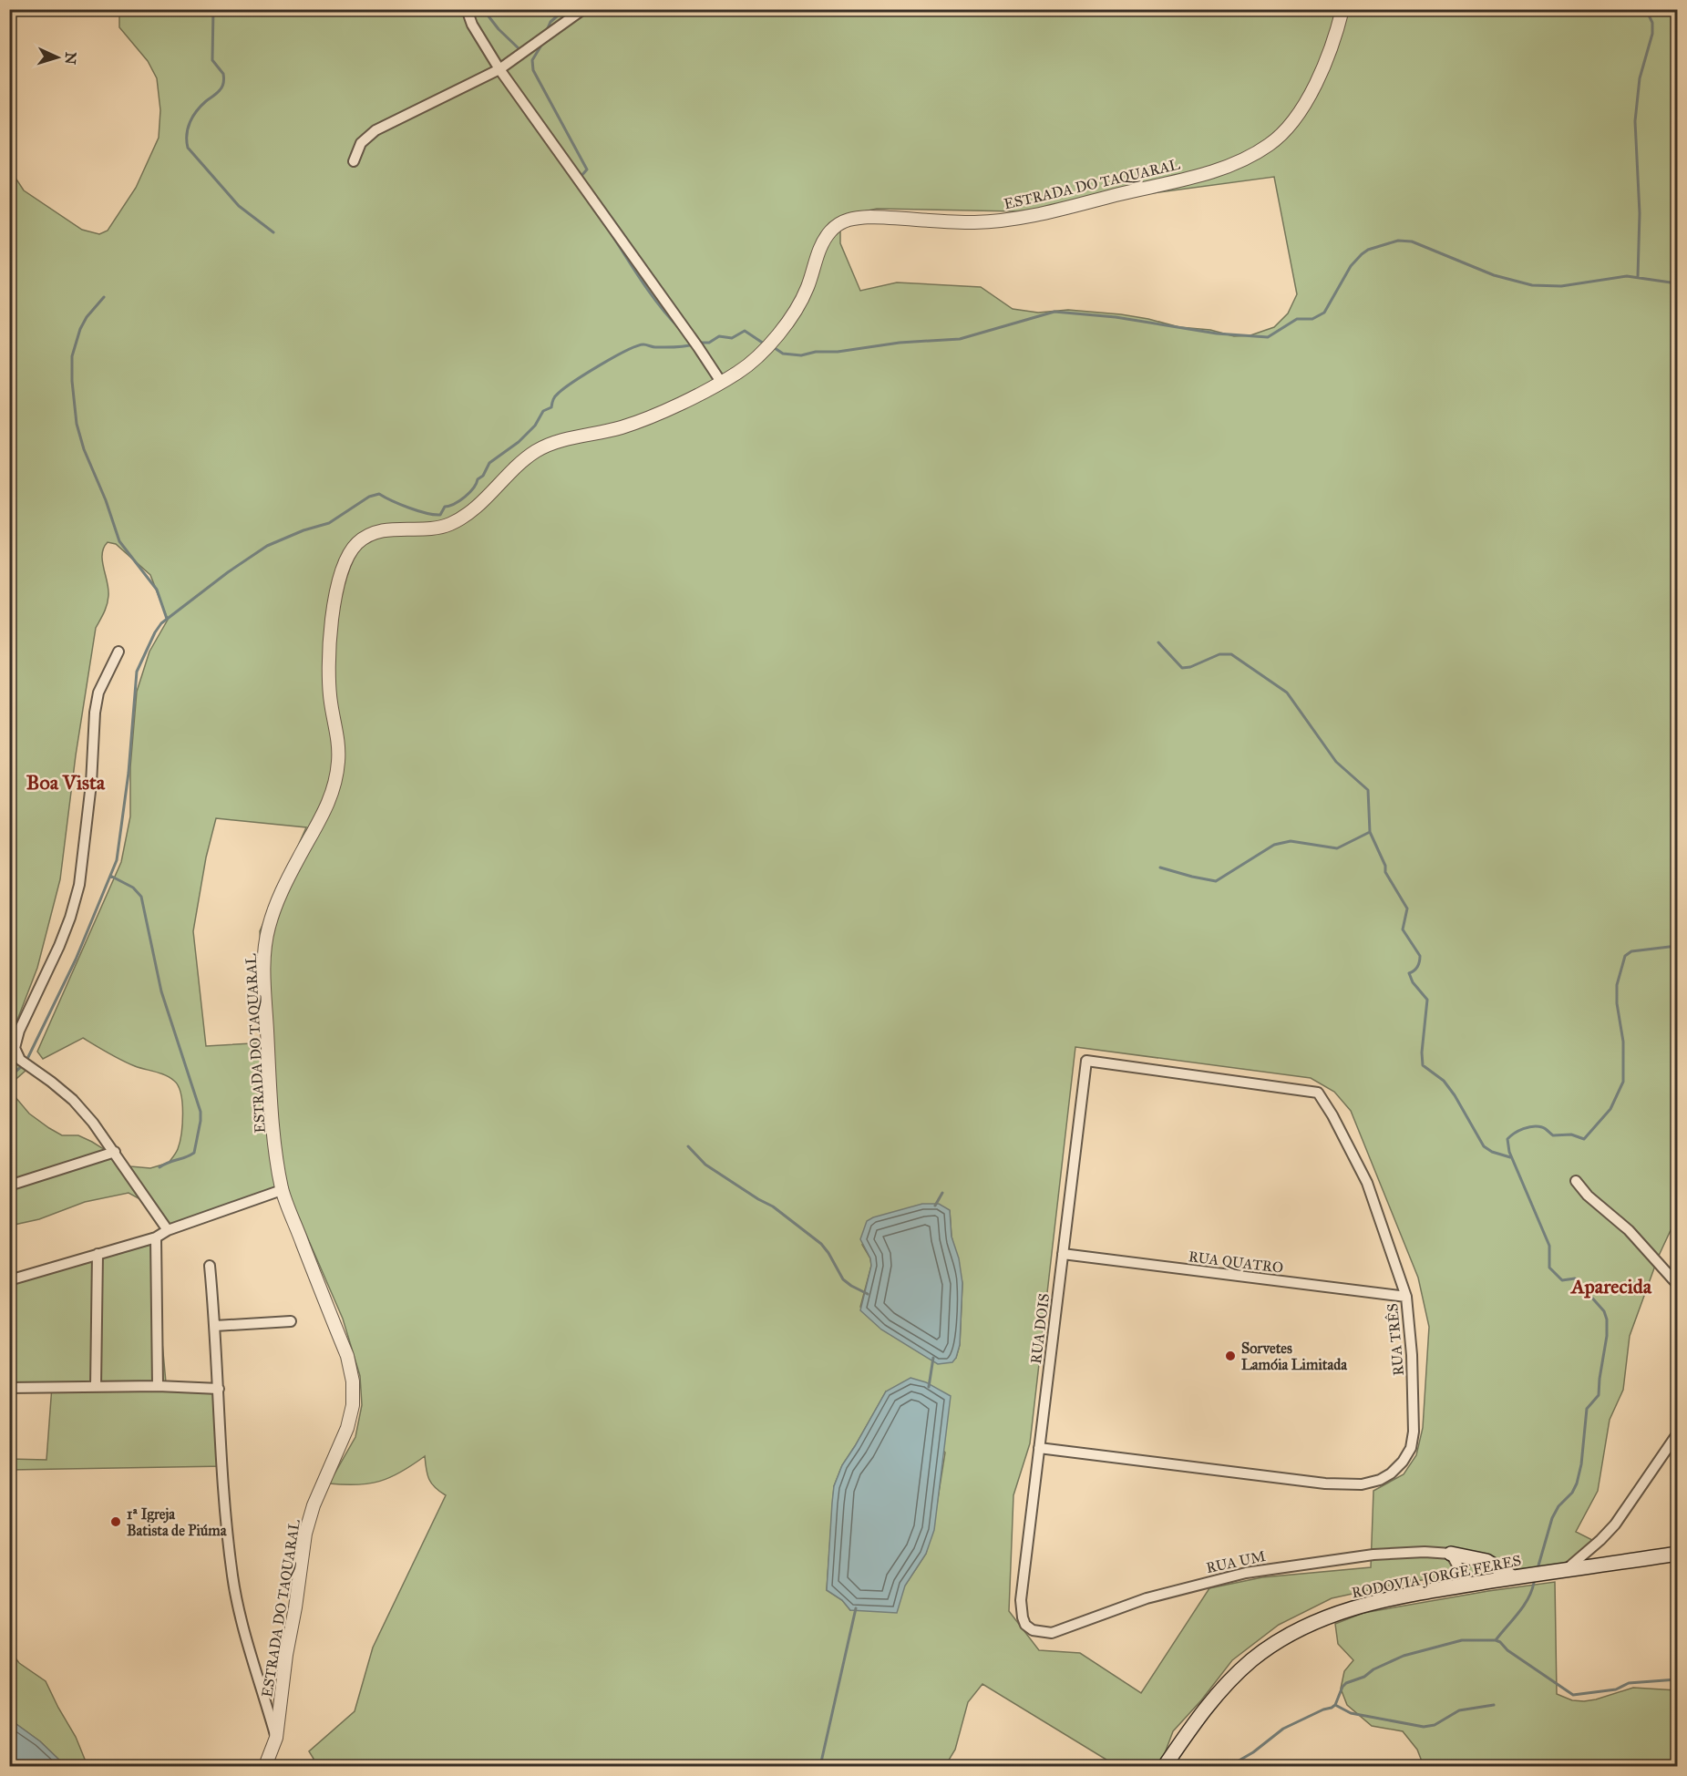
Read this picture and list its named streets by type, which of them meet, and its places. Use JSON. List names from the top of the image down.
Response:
{
  "streets": {
    "main road": ["RODOVIA JORGE FERES"],
    "street": [
      "ESTRADA DO TAQUARAL",
      "RUA QUATRO",
      "RUA DOIS",
      "RUA TRÊS",
      "RUA UM"
    ]
  },
  "crossings": [
    ["RUA QUATRO", "RUA DOIS"],
    ["RUA QUATRO", "RUA TRÊS"],
    ["RUA DOIS", "RUA TRÊS"],
    ["RUA DOIS", "RUA UM"]
  ],
  "districts": ["Boa Vista", "Aparecida"],
  "places": ["Sorvetes Lamóia Limitada", "1ª Igreja Batista de Piúma"],
  "north": "right"
}
